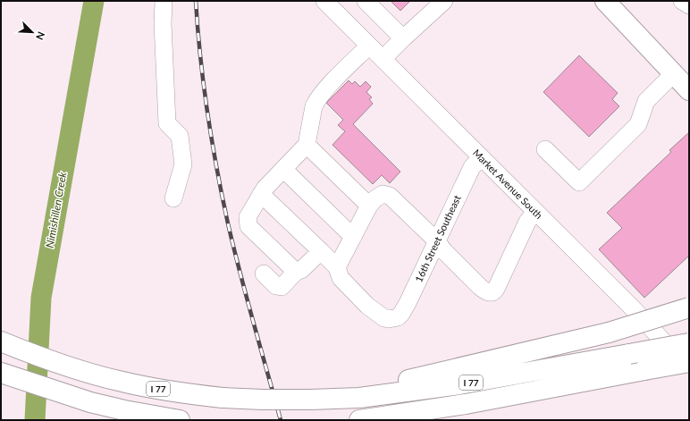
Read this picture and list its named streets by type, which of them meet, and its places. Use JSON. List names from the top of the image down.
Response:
{
  "streets": {
    "main road": ["I 77"],
    "street": ["Market Avenue South", "16th Street Southeast"]
  },
  "crossings": [
    ["Market Avenue South", "16th Street Southeast"]
  ],
  "water": ["Nimishillen Creek"],
  "north": "bottom right"
}
